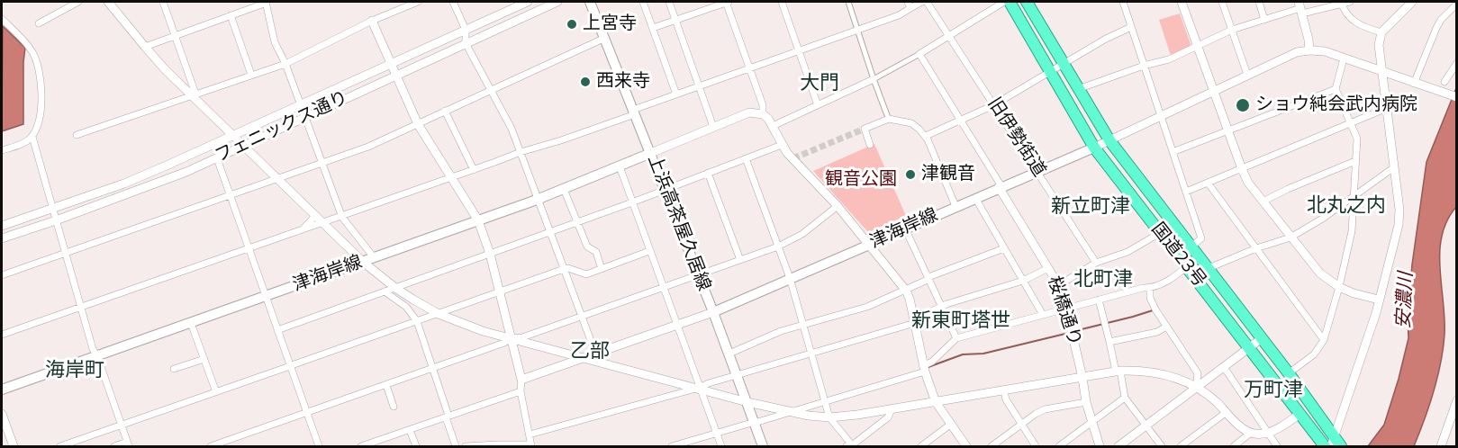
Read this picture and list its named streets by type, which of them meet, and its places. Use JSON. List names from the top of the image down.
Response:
{
  "streets": {
    "highway": ["国道23号"],
    "main road": ["上浜高茶屋久居線", "津海岸線"],
    "street": ["フェニックス通り", "旧伊勢街道", "桜橋通り"]
  },
  "crossings": [
    ["旧伊勢街道", "津海岸線"],
    ["上浜高茶屋久居線", "津海岸線"],
    ["津海岸線", "国道23号"],
    ["津海岸線", "桜橋通り"]
  ],
  "districts": [
    "大門",
    "北丸之内",
    "新立町津",
    "北町津",
    "新東町塔世",
    "乙部",
    "海岸町",
    "万町津"
  ],
  "water": ["安濃川"],
  "parks": ["観音公園"],
  "places": [
    "上宮寺",
    "西来寺",
    "ショウ純会武内病院",
    "津観音"
  ]
}
